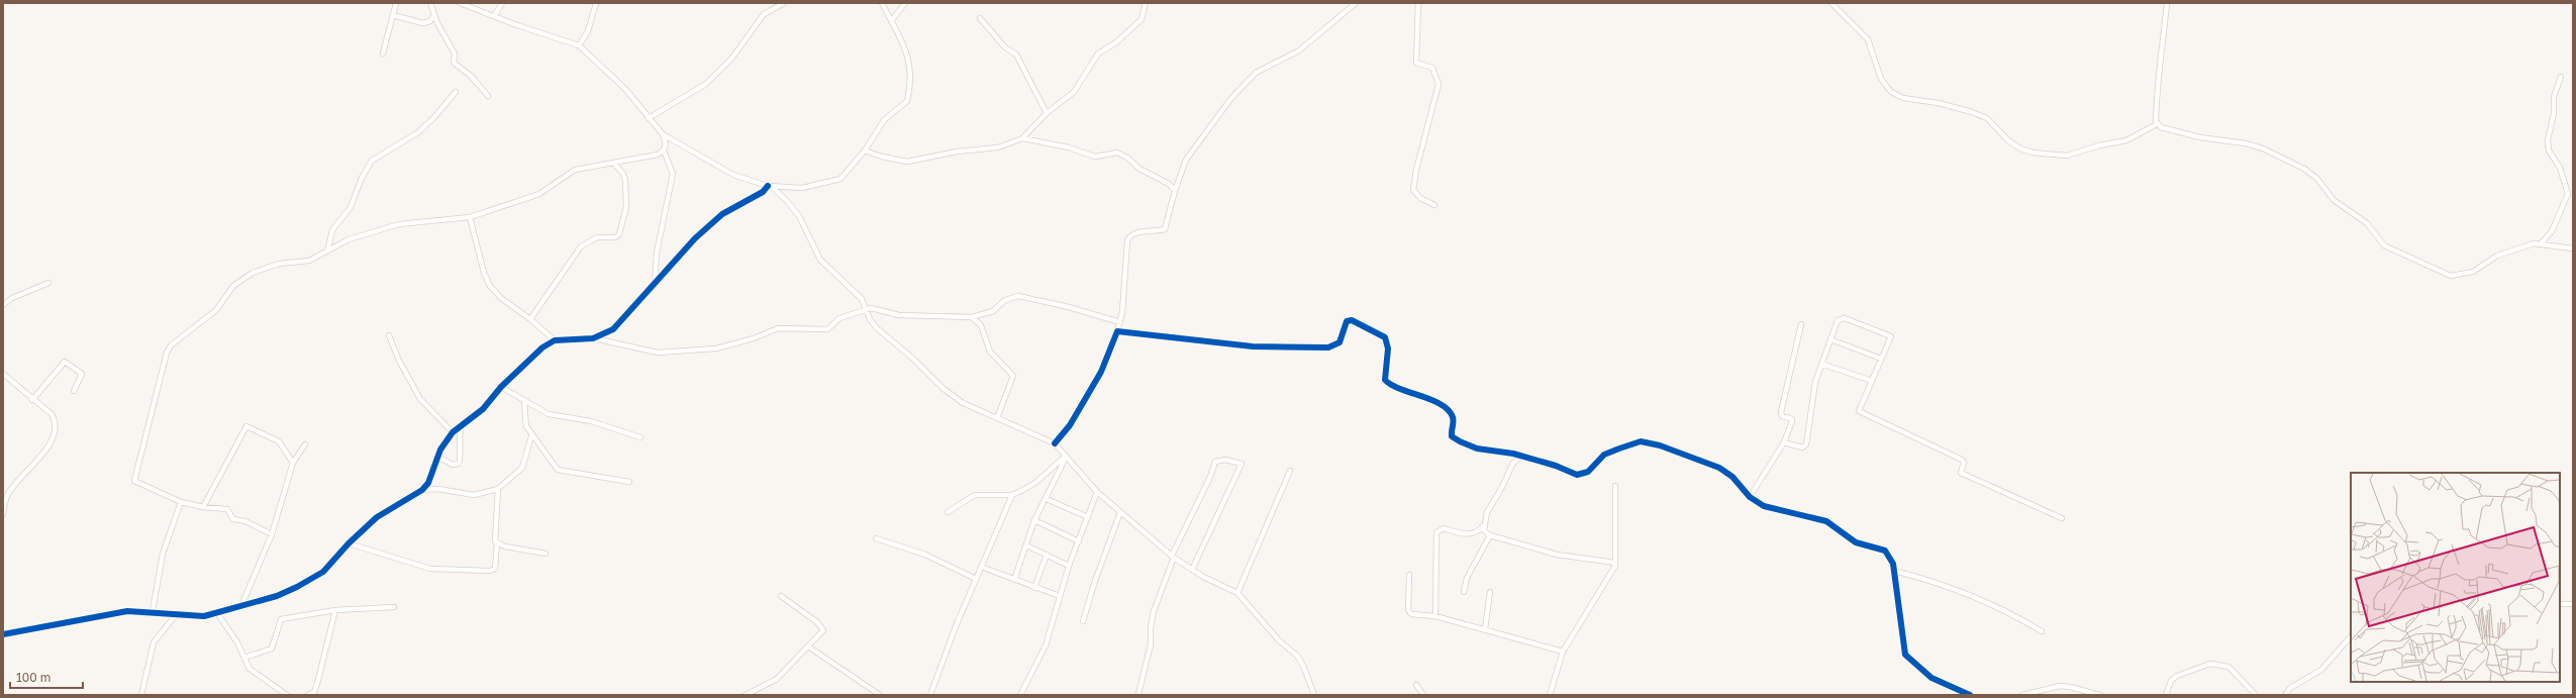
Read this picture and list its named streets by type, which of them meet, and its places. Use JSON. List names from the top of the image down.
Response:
{
  "scale_bar": "100 m"
}
